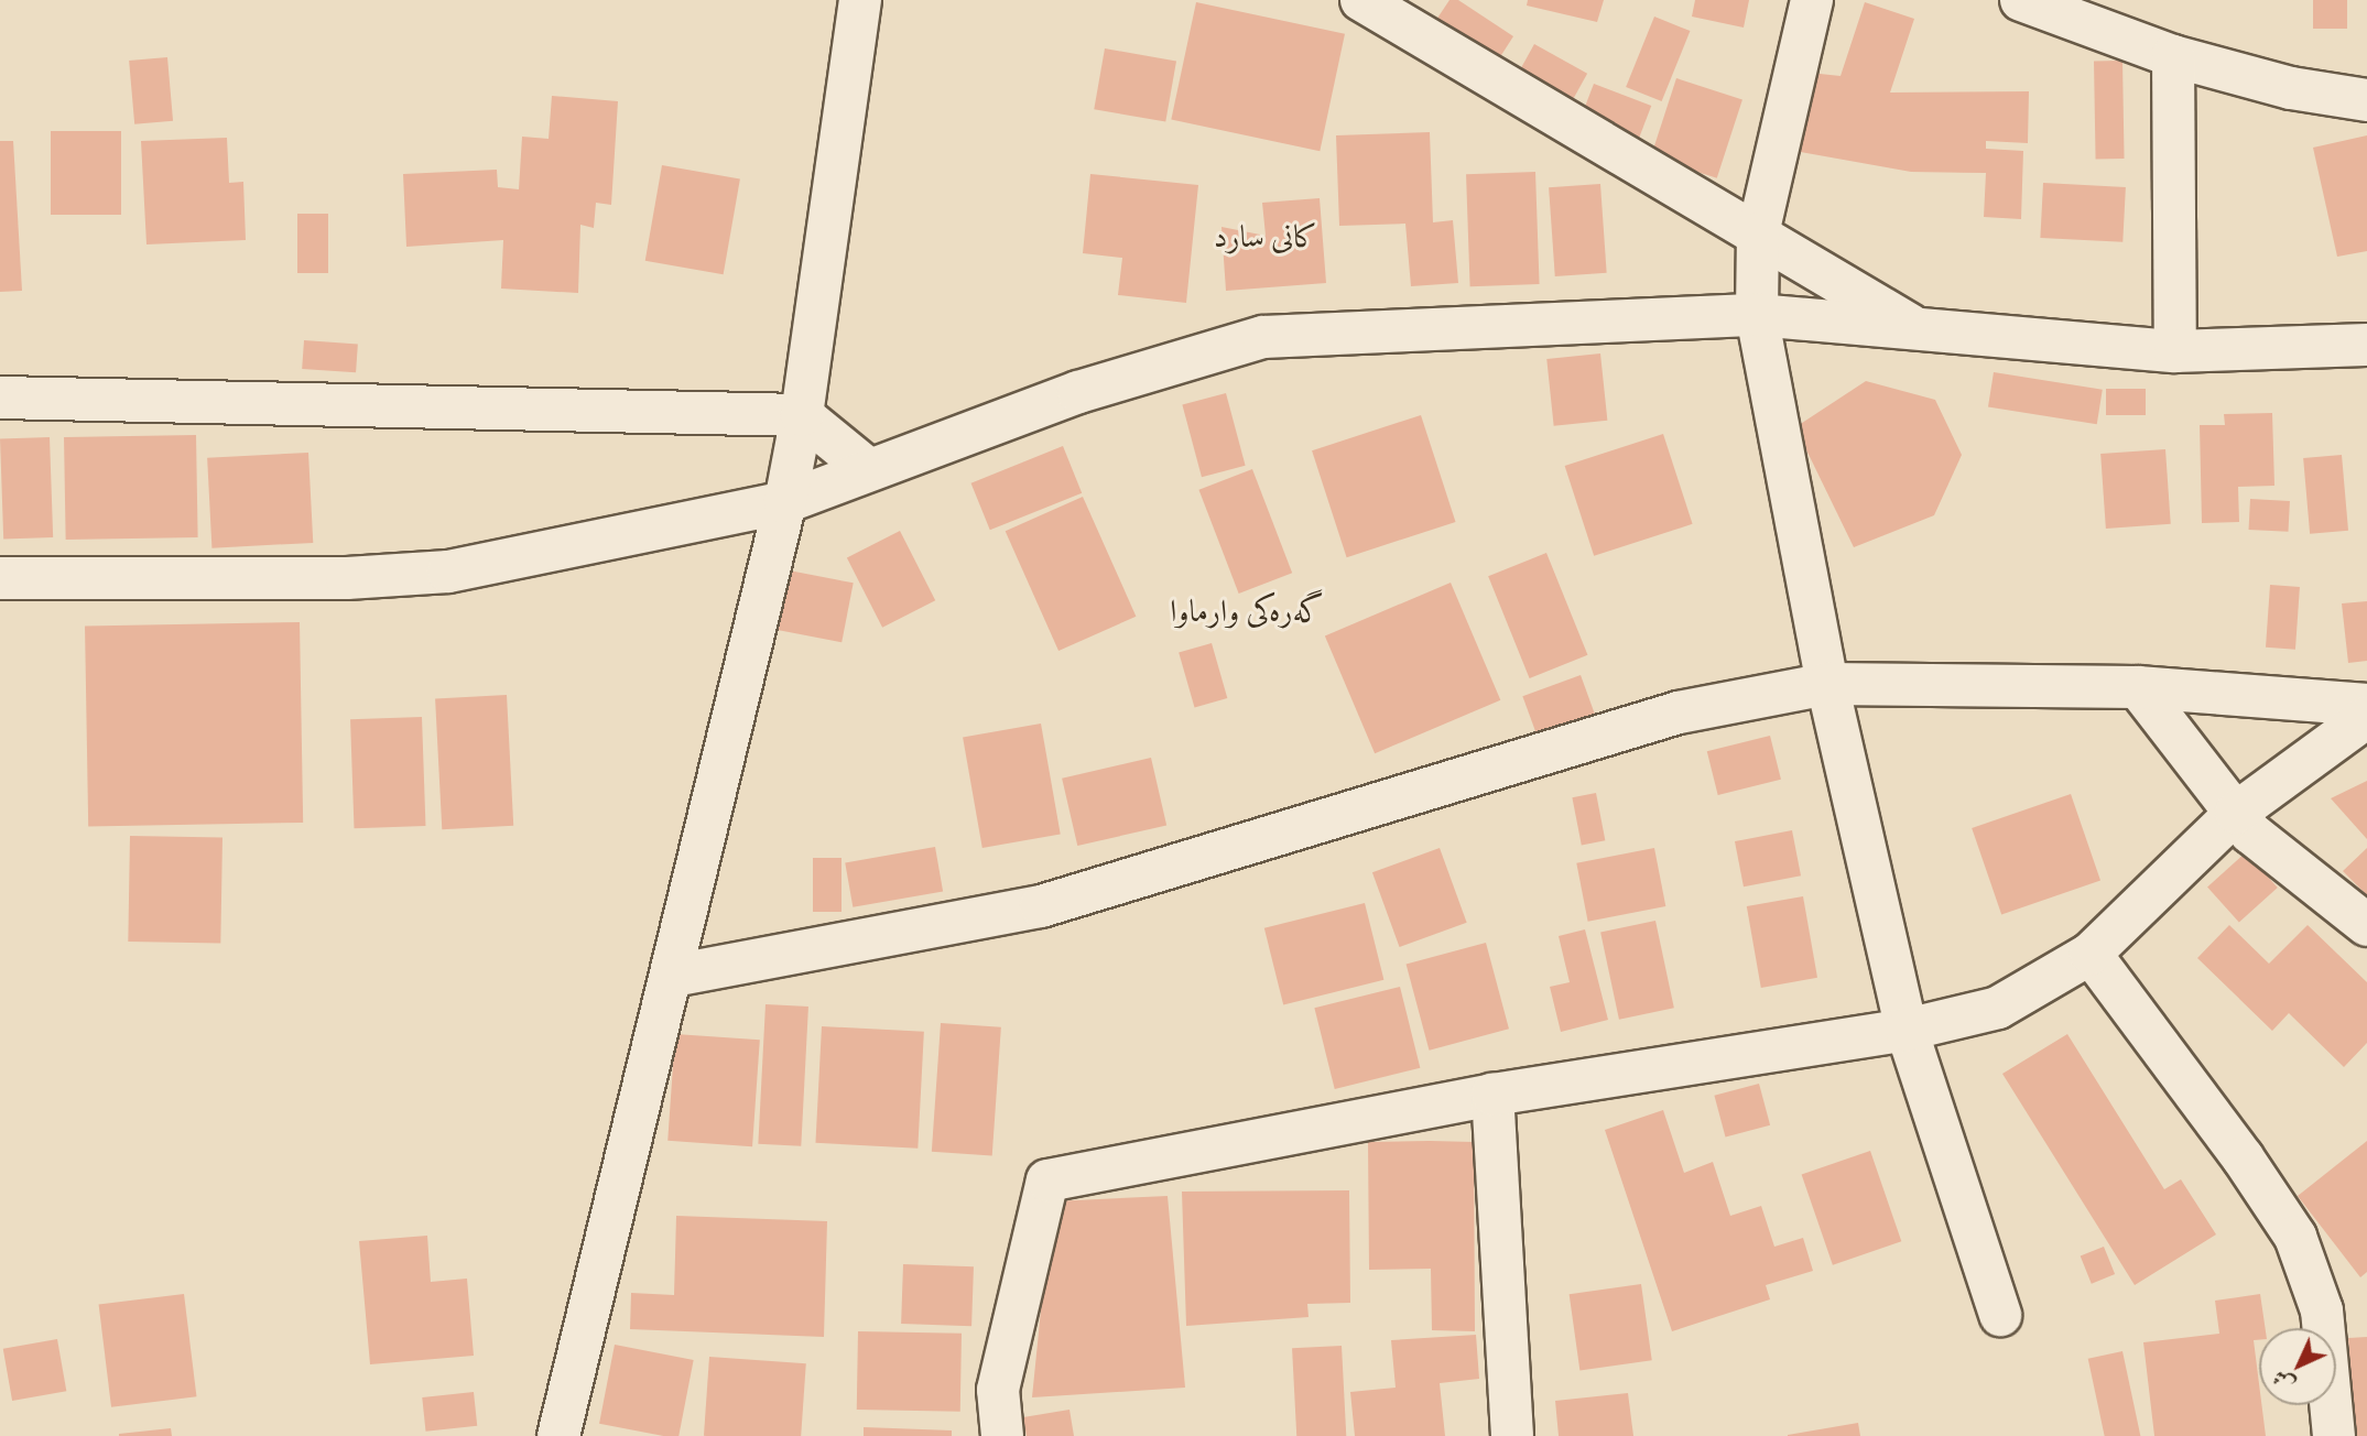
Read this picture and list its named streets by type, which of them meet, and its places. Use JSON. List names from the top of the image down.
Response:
{
  "districts": ["کانی سارد", "گەرەکی وارماوا"],
  "north": "bottom left"
}
